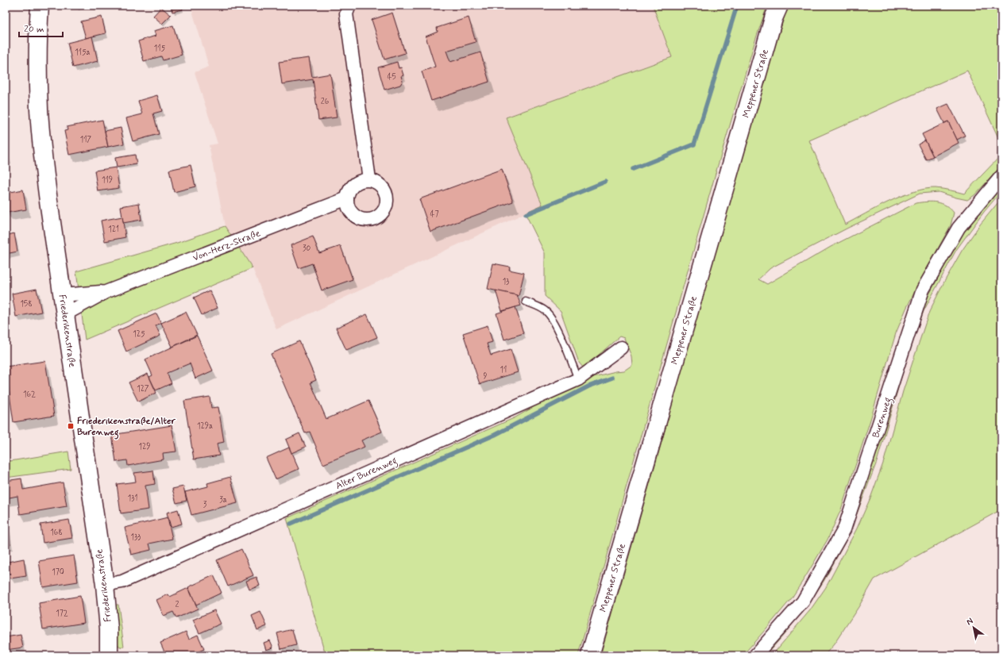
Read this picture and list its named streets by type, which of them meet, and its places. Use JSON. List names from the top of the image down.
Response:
{
  "streets": {
    "main road": ["Meppener Straße", "Friederikenstraße"],
    "street": ["Von-Herz-Straße", "Burenweg", "Alter Burenweg"]
  },
  "crossings": [
    ["Friederikenstraße", "Alter Burenweg"]
  ],
  "places": {
    "transit": ["Friederikenstraße/Alter Burenweg"]
  },
  "house_numbers": [
    "115",
    "115a",
    "45",
    "26",
    "117",
    "119",
    "47",
    "121",
    "30",
    "13",
    "158",
    "125",
    "11",
    "9",
    "127",
    "162",
    "129a",
    "129",
    "131",
    "3a",
    "3",
    "168",
    "133",
    "170",
    "2",
    "172"
  ],
  "scale_bar": "20 m",
  "north": "top left"
}
